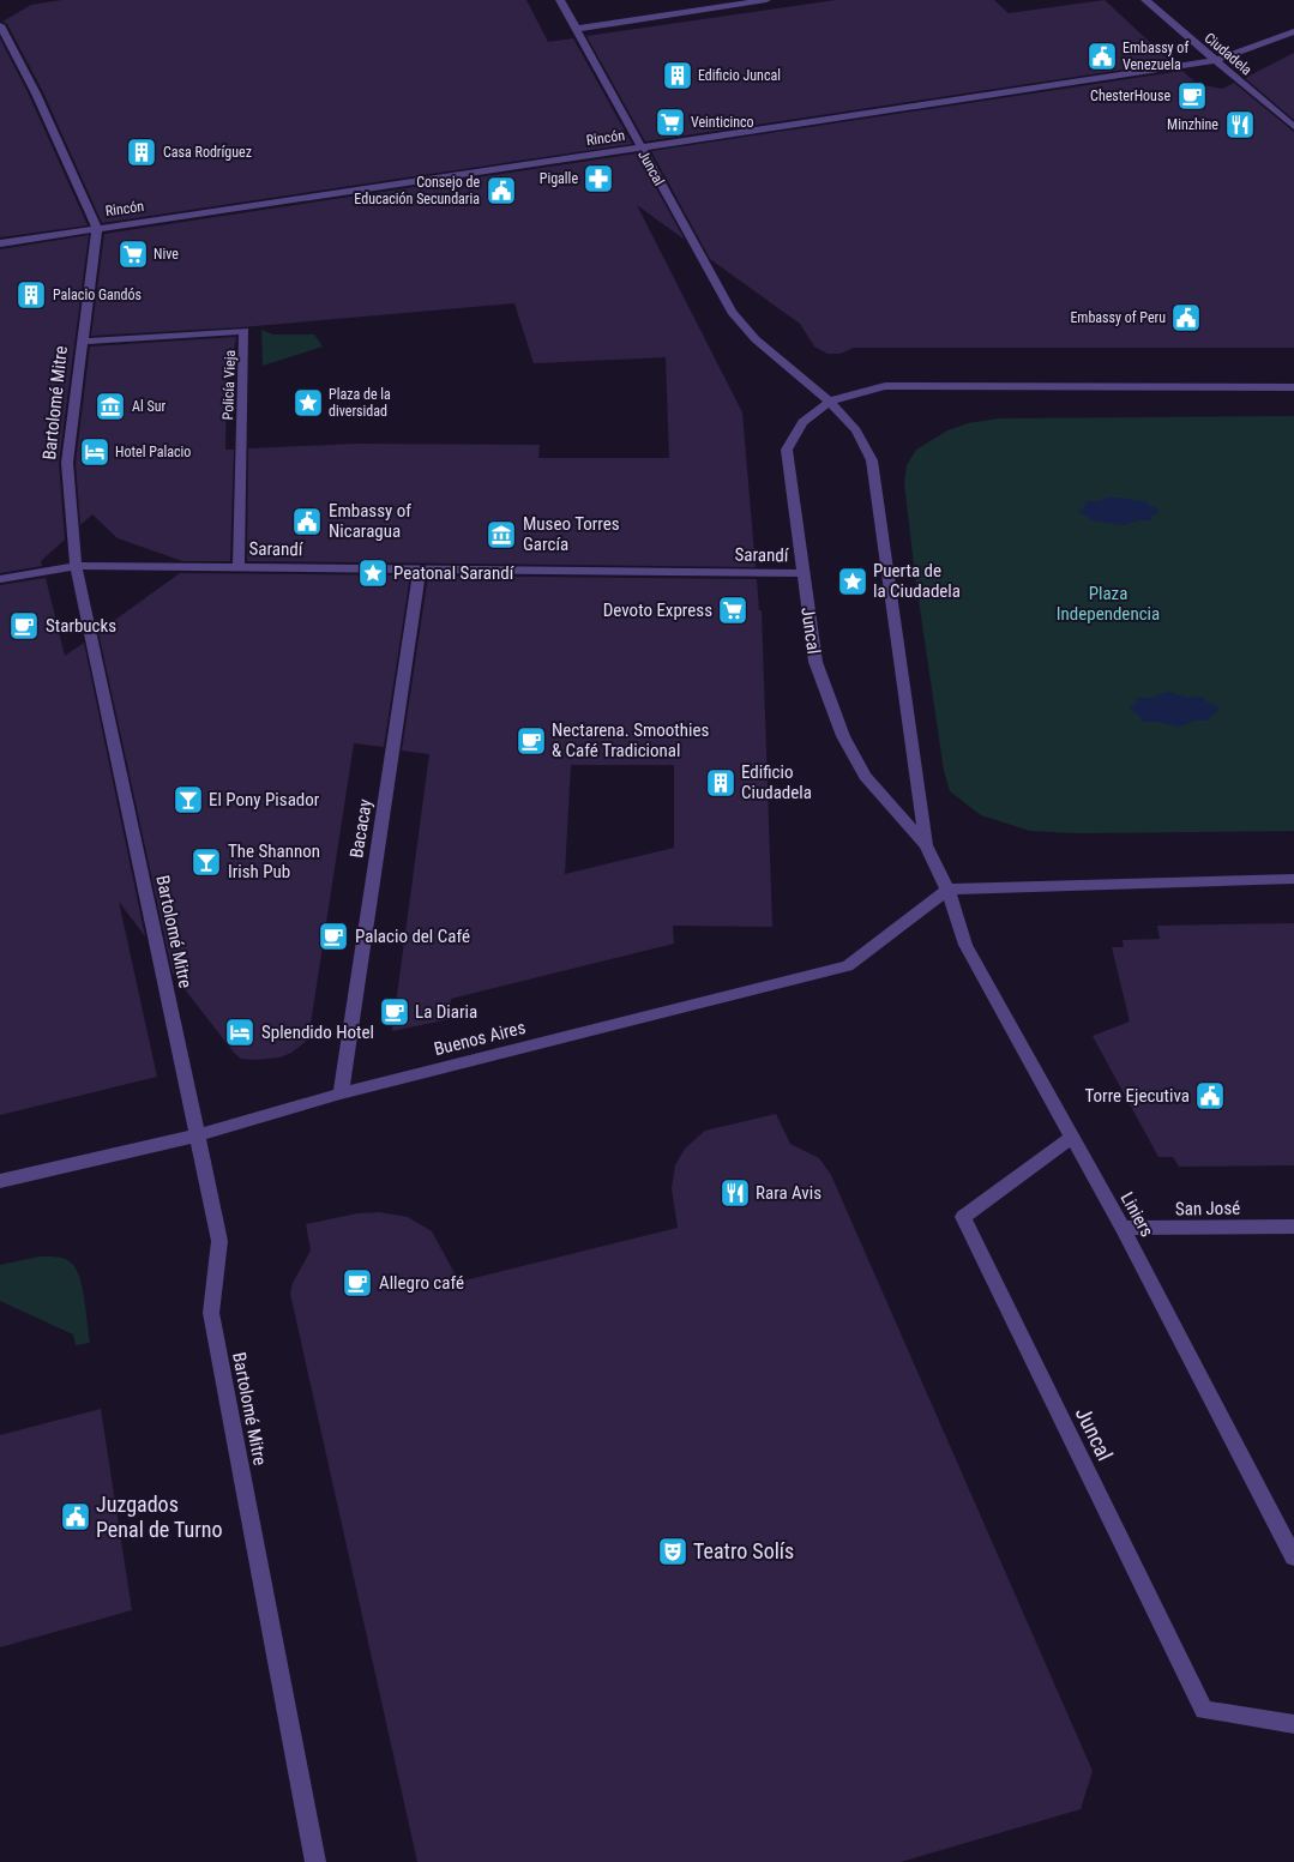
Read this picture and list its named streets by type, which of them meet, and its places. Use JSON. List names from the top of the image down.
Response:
{
  "streets": {
    "street": [
      "Ciudadela",
      "Rincón",
      "Juncal",
      "Policía Vieja",
      "Bartolomé Mitre",
      "Sarandí",
      "Bacacay",
      "Buenos Aires",
      "San José",
      "Liniers"
    ]
  },
  "crossings": [
    ["Ciudadela", "Rincón"],
    ["Rincón", "Juncal"],
    ["Rincón", "Bartolomé Mitre"],
    ["Juncal", "Sarandí"],
    ["Juncal", "Buenos Aires"],
    ["Juncal", "Liniers"],
    ["Policía Vieja", "Bartolomé Mitre"],
    ["Policía Vieja", "Sarandí"],
    ["Bartolomé Mitre", "Sarandí"],
    ["Bartolomé Mitre", "Buenos Aires"],
    ["Sarandí", "Bacacay"],
    ["Bacacay", "Buenos Aires"],
    ["Buenos Aires", "Liniers"],
    ["San José", "Liniers"]
  ],
  "parks": ["Plaza Independencia"],
  "places": {
    "public building": [
      "Embassy of Venezuela",
      "Consejo de Educación Secundaria",
      "Embassy of Peru",
      "Embassy of Nicaragua",
      "Torre Ejecutiva",
      "Juzgados Penal de Turno"
    ],
    "building": [
      "Edificio Juncal",
      "Casa Rodríguez",
      "Palacio Gandós",
      "Edificio Ciudadela"
    ],
    "cafe": [
      "ChesterHouse",
      "Starbucks",
      "Nectarena. Smoothies & Café Tradicional",
      "Palacio del Café",
      "La Diaria",
      "Allegro café"
    ],
    "supermarket": ["Veinticinco", "Nive", "Devoto Express"],
    "restaurant": ["Minzhine", "Rara Avis"],
    "pharmacy": ["Pigalle"],
    "place": ["Plaza de la diversidad", "Peatonal Sarandí", "Puerta de la Ciudadela"],
    "museum": ["Al Sur", "Museo Torres García"],
    "hotel": ["Hotel Palacio", "Splendido Hotel"],
    "bar": ["El Pony Pisador", "The Shannon Irish Pub"],
    "theatre": ["Teatro Solís"]
  }
}
